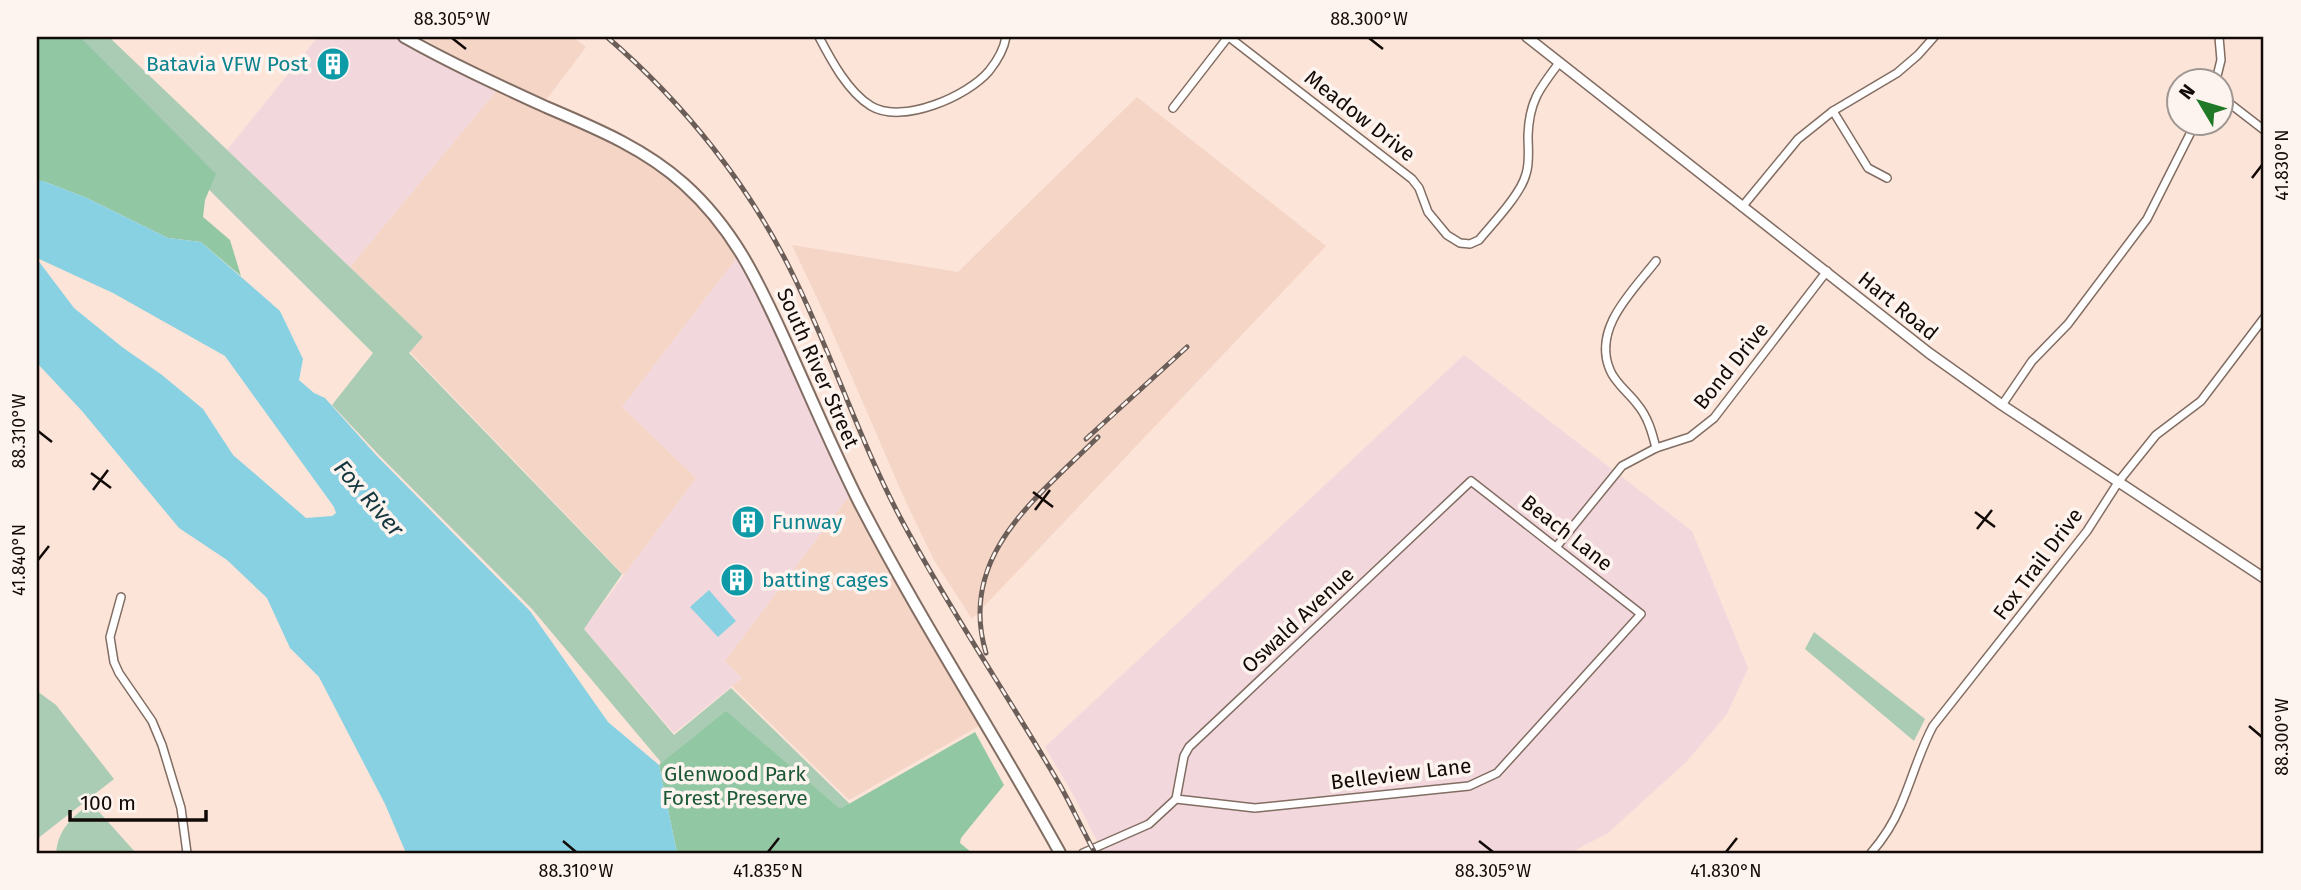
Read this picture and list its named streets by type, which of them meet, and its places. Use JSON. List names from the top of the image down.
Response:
{
  "streets": {
    "main road": ["South River Street"],
    "street": [
      "Meadow Drive",
      "Hart Road",
      "Bond Drive",
      "Beach Lane",
      "Fox Trail Drive",
      "Oswald Avenue",
      "Belleview Lane"
    ]
  },
  "crossings": [
    ["Meadow Drive", "Hart Road"],
    ["Hart Road", "Bond Drive"],
    ["Hart Road", "Fox Trail Drive"],
    ["Bond Drive", "Beach Lane"],
    ["Beach Lane", "Oswald Avenue"],
    ["Beach Lane", "Belleview Lane"],
    ["Oswald Avenue", "Belleview Lane"]
  ],
  "water": ["Fox River"],
  "parks": ["Glenwood Park Forest Preserve"],
  "places": {
    "building": ["Batavia VFW Post", "Funway", "batting cages"]
  },
  "scale_bar": "100 m",
  "north": "top left",
  "coordinates": [
    "88.305°W",
    "88.300°W",
    "41.830°N",
    "88.310°W",
    "41.840°N",
    "41.835°N"
  ]
}
